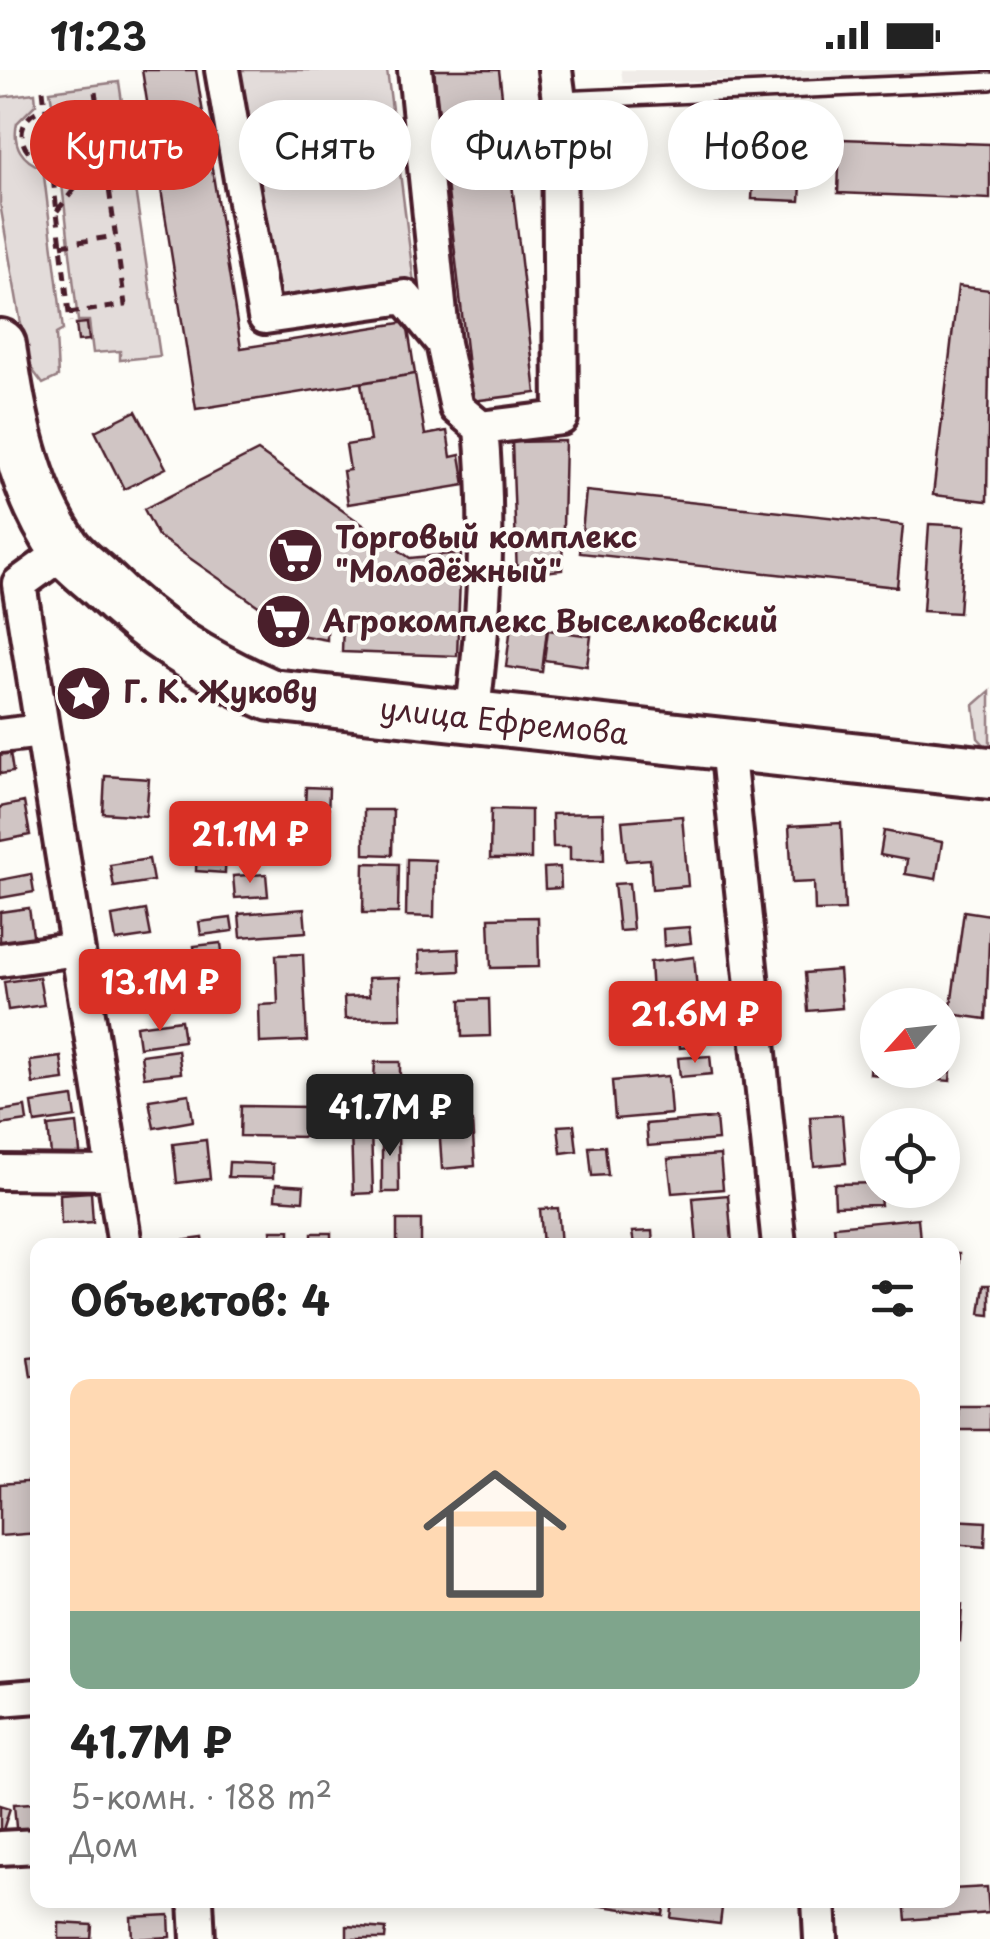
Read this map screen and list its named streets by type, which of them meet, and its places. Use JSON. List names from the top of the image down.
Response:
{
  "streets": {
    "main road": ["улица Ефремова"]
  },
  "places": {
    "supermarket": ["Торговый комплекс \"Молодёжный\"", "Агрокомплекс Выселковский"],
    "place": ["Г. К. Жукову"]
  },
  "north": "bottom left",
  "page": {
    "status": "11:23",
    "chip": [
      "Купить",
      "Снять",
      "Фильтры",
      "Новое"
    ],
    "price": [
      "21.1M ₽",
      "13.1M ₽",
      "21.6M ₽",
      "41.7M ₽"
    ],
    "heading": "Объектов: 4",
    "list": [
      {
        "name": "41.7M ₽",
        "note": "5-комн. · 188 m² · Дом"
      }
    ]
  }
}
